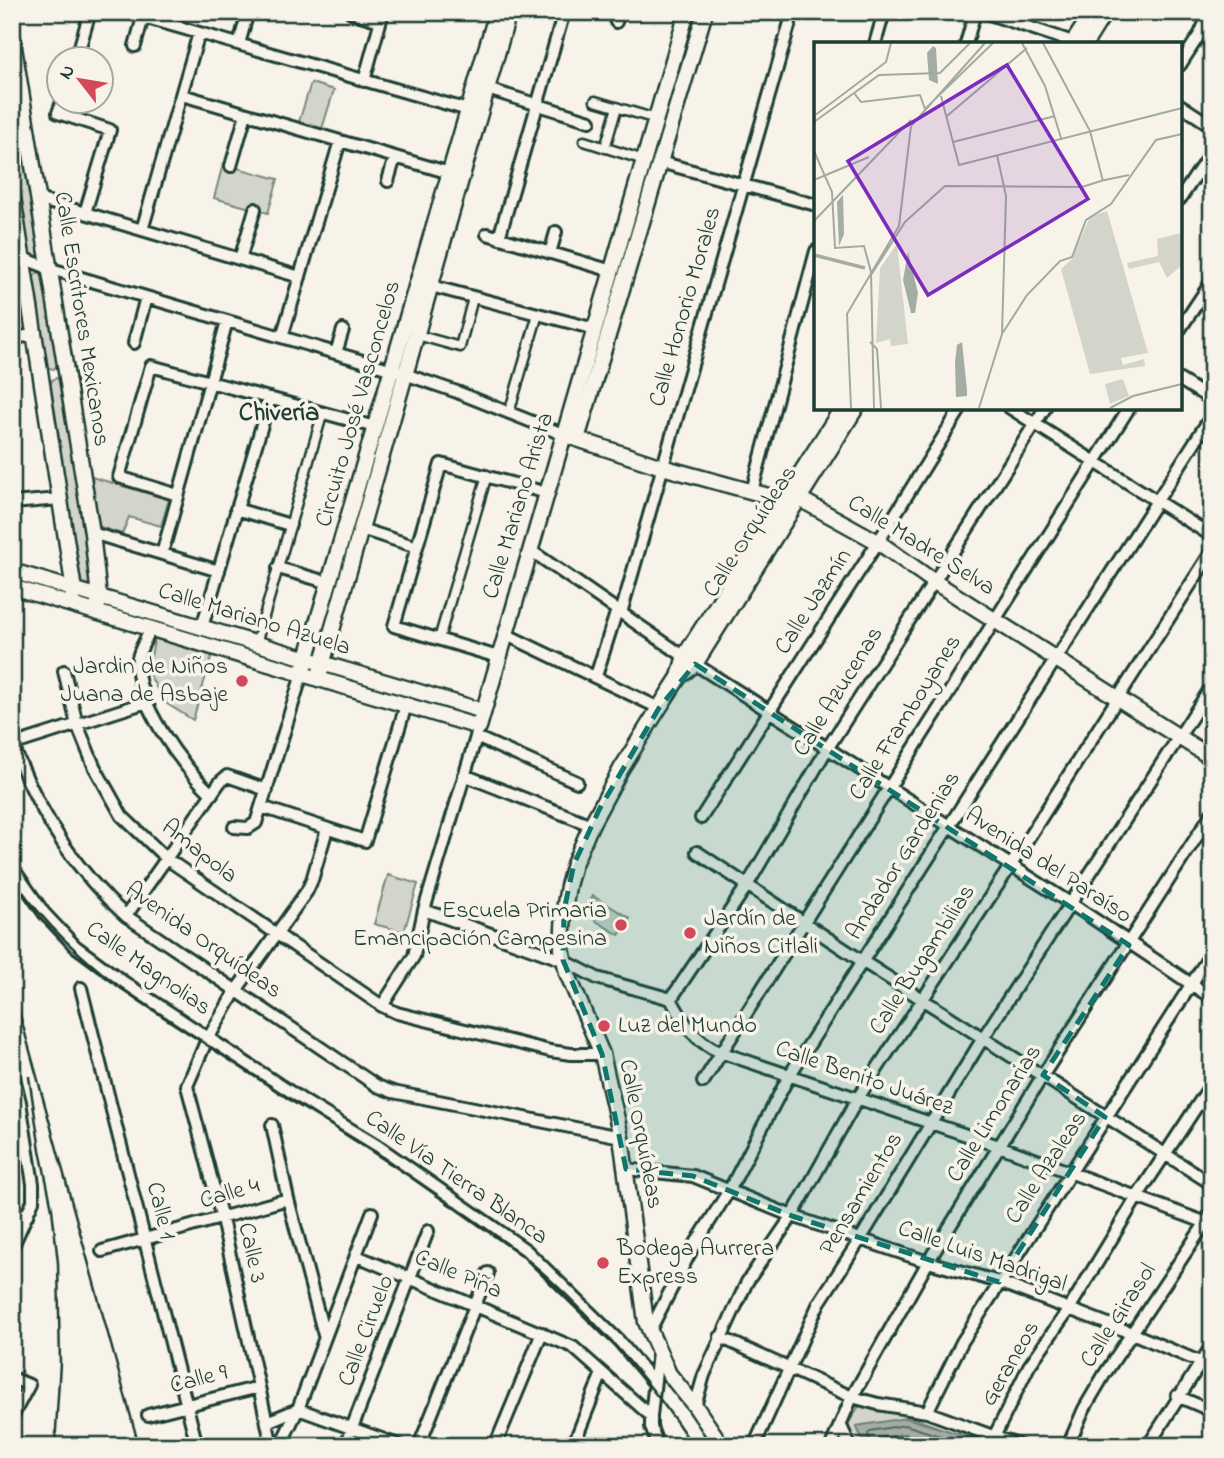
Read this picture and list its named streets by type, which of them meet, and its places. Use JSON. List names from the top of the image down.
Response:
{
  "streets": {
    "street": [
      "Calle Honorio Morales",
      "Calle Escritores Mexicanos",
      "Circuito José Vasconcelos",
      "Calle Mariano Arista",
      "Calle Orquídeas",
      "Calle Madre Selva",
      "Calle Jazmín",
      "Calle Mariano Azuela",
      "Calle Azucenas",
      "Calle Framboyanes",
      "Amapola",
      "Andador Gardenias",
      "Avenida del Paraíso",
      "Avenida Orquídeas",
      "Calle Bugambilias",
      "Calle Magnolias",
      "Calle Benito Juárez",
      "Calle Limonarias",
      "Calle Azaleas",
      "Calle Vía Tierra Blanca",
      "Calle 4",
      "Pensamientos",
      "Calle 1",
      "Calle 3",
      "Calle Luis Madrigal",
      "Calle Piña",
      "Calle Girasol",
      "Calle Ciruelo",
      "Geraneos",
      "Calle 9"
    ]
  },
  "crossings": [
    ["Calle Honorio Morales", "Avenida del Paraíso"],
    ["Calle Escritores Mexicanos", "Calle Mariano Azuela"],
    ["Circuito José Vasconcelos", "Calle Mariano Azuela"],
    ["Calle Mariano Arista", "Calle Mariano Azuela"],
    ["Calle Mariano Arista", "Amapola"],
    ["Calle Mariano Arista", "Avenida del Paraíso"],
    ["Calle Orquídeas", "Calle Madre Selva"],
    ["Calle Orquídeas", "Amapola"],
    ["Calle Orquídeas", "Andador Gardenias"],
    ["Calle Orquídeas", "Avenida del Paraíso"],
    ["Calle Orquídeas", "Avenida Orquídeas"],
    ["Calle Orquídeas", "Calle Bugambilias"],
    ["Calle Orquídeas", "Calle Luis Madrigal"],
    ["Calle Madre Selva", "Calle Jazmín"],
    ["Calle Madre Selva", "Calle Azucenas"],
    ["Calle Madre Selva", "Calle Framboyanes"],
    ["Calle Madre Selva", "Andador Gardenias"],
    ["Calle Madre Selva", "Calle Bugambilias"],
    ["Calle Madre Selva", "Pensamientos"],
    ["Calle Jazmín", "Avenida del Paraíso"],
    ["Calle Azucenas", "Avenida del Paraíso"],
    ["Calle Azucenas", "Calle Benito Juárez"],
    ["Calle Framboyanes", "Avenida del Paraíso"],
    ["Calle Framboyanes", "Calle Benito Juárez"],
    ["Andador Gardenias", "Avenida del Paraíso"],
    ["Andador Gardenias", "Calle Benito Juárez"],
    ["Andador Gardenias", "Calle Luis Madrigal"],
    ["Avenida del Paraíso", "Calle Bugambilias"],
    ["Avenida del Paraíso", "Calle Limonarias"],
    ["Avenida del Paraíso", "Calle Azaleas"],
    ["Avenida del Paraíso", "Pensamientos"],
    ["Calle Bugambilias", "Calle Benito Juárez"],
    ["Calle Bugambilias", "Calle Luis Madrigal"],
    ["Calle Bugambilias", "Geraneos"],
    ["Calle Magnolias", "Calle Vía Tierra Blanca"],
    ["Calle Magnolias", "Calle 3"],
    ["Calle Benito Juárez", "Calle Limonarias"],
    ["Calle Benito Juárez", "Calle Azaleas"],
    ["Calle Benito Juárez", "Pensamientos"],
    ["Calle Benito Juárez", "Calle Girasol"],
    ["Calle Benito Juárez", "Geraneos"],
    ["Calle Limonarias", "Calle Luis Madrigal"],
    ["Calle Limonarias", "Geraneos"],
    ["Calle Azaleas", "Calle Luis Madrigal"],
    ["Calle Azaleas", "Geraneos"],
    ["Calle Vía Tierra Blanca", "Calle 3"],
    ["Calle 4", "Calle 1"],
    ["Calle 4", "Calle 3"],
    ["Pensamientos", "Calle Luis Madrigal"],
    ["Pensamientos", "Geraneos"],
    ["Calle 1", "Calle 9"],
    ["Calle 3", "Calle 9"],
    ["Calle Luis Madrigal", "Calle Girasol"],
    ["Calle Luis Madrigal", "Geraneos"],
    ["Calle Piña", "Calle Ciruelo"]
  ],
  "districts": ["Chivería"],
  "places": [
    "Jardin de Niños Juana de Asbaje",
    "Escuela Primaria Emancipación Campesina",
    "Jardín de Niños Citlali",
    "Luz del Mundo",
    "Bodega Aurrera Express"
  ],
  "north": "top left"
}
